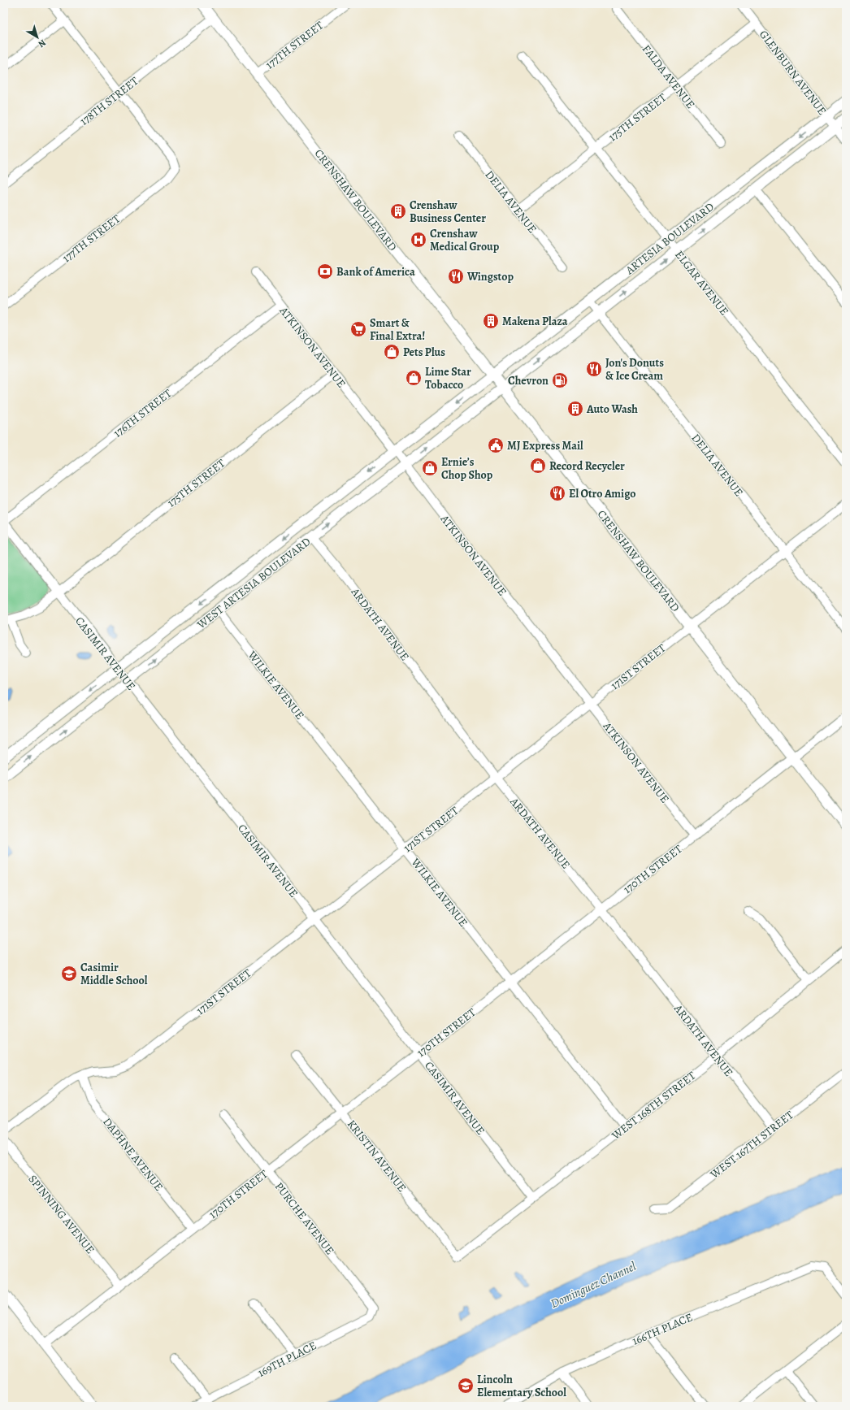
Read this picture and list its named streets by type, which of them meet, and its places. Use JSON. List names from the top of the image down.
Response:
{
  "streets": {
    "main road": ["CRENSHAW BOULEVARD", "ARTESIA BOULEVARD", "WEST ARTESIA BOULEVARD"],
    "street": [
      "177TH STREET",
      "GLENBURN AVENUE",
      "FALDA AVENUE",
      "178TH STREET",
      "175TH STREET",
      "DELIA AVENUE",
      "ELGAR AVENUE",
      "ATKINSON AVENUE",
      "176TH STREET",
      "ARDATH AVENUE",
      "CASIMIR AVENUE",
      "171ST STREET",
      "WILKIE AVENUE",
      "170TH STREET",
      "WEST 168TH STREET",
      "WEST 167TH STREET",
      "DAPHNE AVENUE",
      "KRISTIN AVENUE",
      "SPINNING AVENUE",
      "PURCHE AVENUE",
      "166TH PLACE",
      "169TH PLACE"
    ]
  },
  "crossings": [
    ["177TH STREET", "178TH STREET"],
    ["177TH STREET", "CRENSHAW BOULEVARD"],
    ["GLENBURN AVENUE", "175TH STREET"],
    ["GLENBURN AVENUE", "ARTESIA BOULEVARD"],
    ["FALDA AVENUE", "175TH STREET"],
    ["178TH STREET", "CRENSHAW BOULEVARD"],
    ["175TH STREET", "DELIA AVENUE"],
    ["175TH STREET", "ELGAR AVENUE"],
    ["175TH STREET", "ATKINSON AVENUE"],
    ["175TH STREET", "CASIMIR AVENUE"],
    ["CRENSHAW BOULEVARD", "ARTESIA BOULEVARD"],
    ["CRENSHAW BOULEVARD", "WEST ARTESIA BOULEVARD"],
    ["CRENSHAW BOULEVARD", "171ST STREET"],
    ["CRENSHAW BOULEVARD", "170TH STREET"],
    ["DELIA AVENUE", "ARTESIA BOULEVARD"],
    ["DELIA AVENUE", "171ST STREET"],
    ["ARTESIA BOULEVARD", "ELGAR AVENUE"],
    ["ARTESIA BOULEVARD", "WEST ARTESIA BOULEVARD"],
    ["ATKINSON AVENUE", "176TH STREET"],
    ["ATKINSON AVENUE", "WEST ARTESIA BOULEVARD"],
    ["ATKINSON AVENUE", "171ST STREET"],
    ["ATKINSON AVENUE", "170TH STREET"],
    ["176TH STREET", "CASIMIR AVENUE"],
    ["WEST ARTESIA BOULEVARD", "ARDATH AVENUE"],
    ["WEST ARTESIA BOULEVARD", "CASIMIR AVENUE"],
    ["WEST ARTESIA BOULEVARD", "WILKIE AVENUE"],
    ["ARDATH AVENUE", "171ST STREET"],
    ["ARDATH AVENUE", "170TH STREET"],
    ["ARDATH AVENUE", "WEST 168TH STREET"],
    ["ARDATH AVENUE", "WEST 167TH STREET"],
    ["CASIMIR AVENUE", "171ST STREET"],
    ["CASIMIR AVENUE", "170TH STREET"],
    ["CASIMIR AVENUE", "WEST 168TH STREET"],
    ["171ST STREET", "WILKIE AVENUE"],
    ["171ST STREET", "DAPHNE AVENUE"],
    ["WILKIE AVENUE", "170TH STREET"],
    ["WILKIE AVENUE", "WEST 168TH STREET"],
    ["170TH STREET", "DAPHNE AVENUE"],
    ["170TH STREET", "KRISTIN AVENUE"],
    ["170TH STREET", "SPINNING AVENUE"],
    ["170TH STREET", "PURCHE AVENUE"],
    ["WEST 168TH STREET", "KRISTIN AVENUE"],
    ["PURCHE AVENUE", "169TH PLACE"]
  ],
  "water": ["Dominguez Channel"],
  "places": {
    "building": ["Crenshaw Business Center", "Makena Plaza", "Auto Wash"],
    "hospital": ["Crenshaw Medical Group"],
    "bank": ["Bank of America"],
    "restaurant": ["Wingstop", "Jon's Donuts & Ice Cream", "El Otro Amigo"],
    "supermarket": ["Smart & Final Extra!"],
    "shop": [
      "Pets Plus",
      "Lime Star Tobacco",
      "Record Recycler",
      "Ernie’s Chop Shop"
    ],
    "fuel station": ["Chevron"],
    "public building": ["MJ Express Mail"],
    "school or university": ["Casimir Middle School", "Lincoln Elementary School"]
  },
  "north": "bottom right"
}
